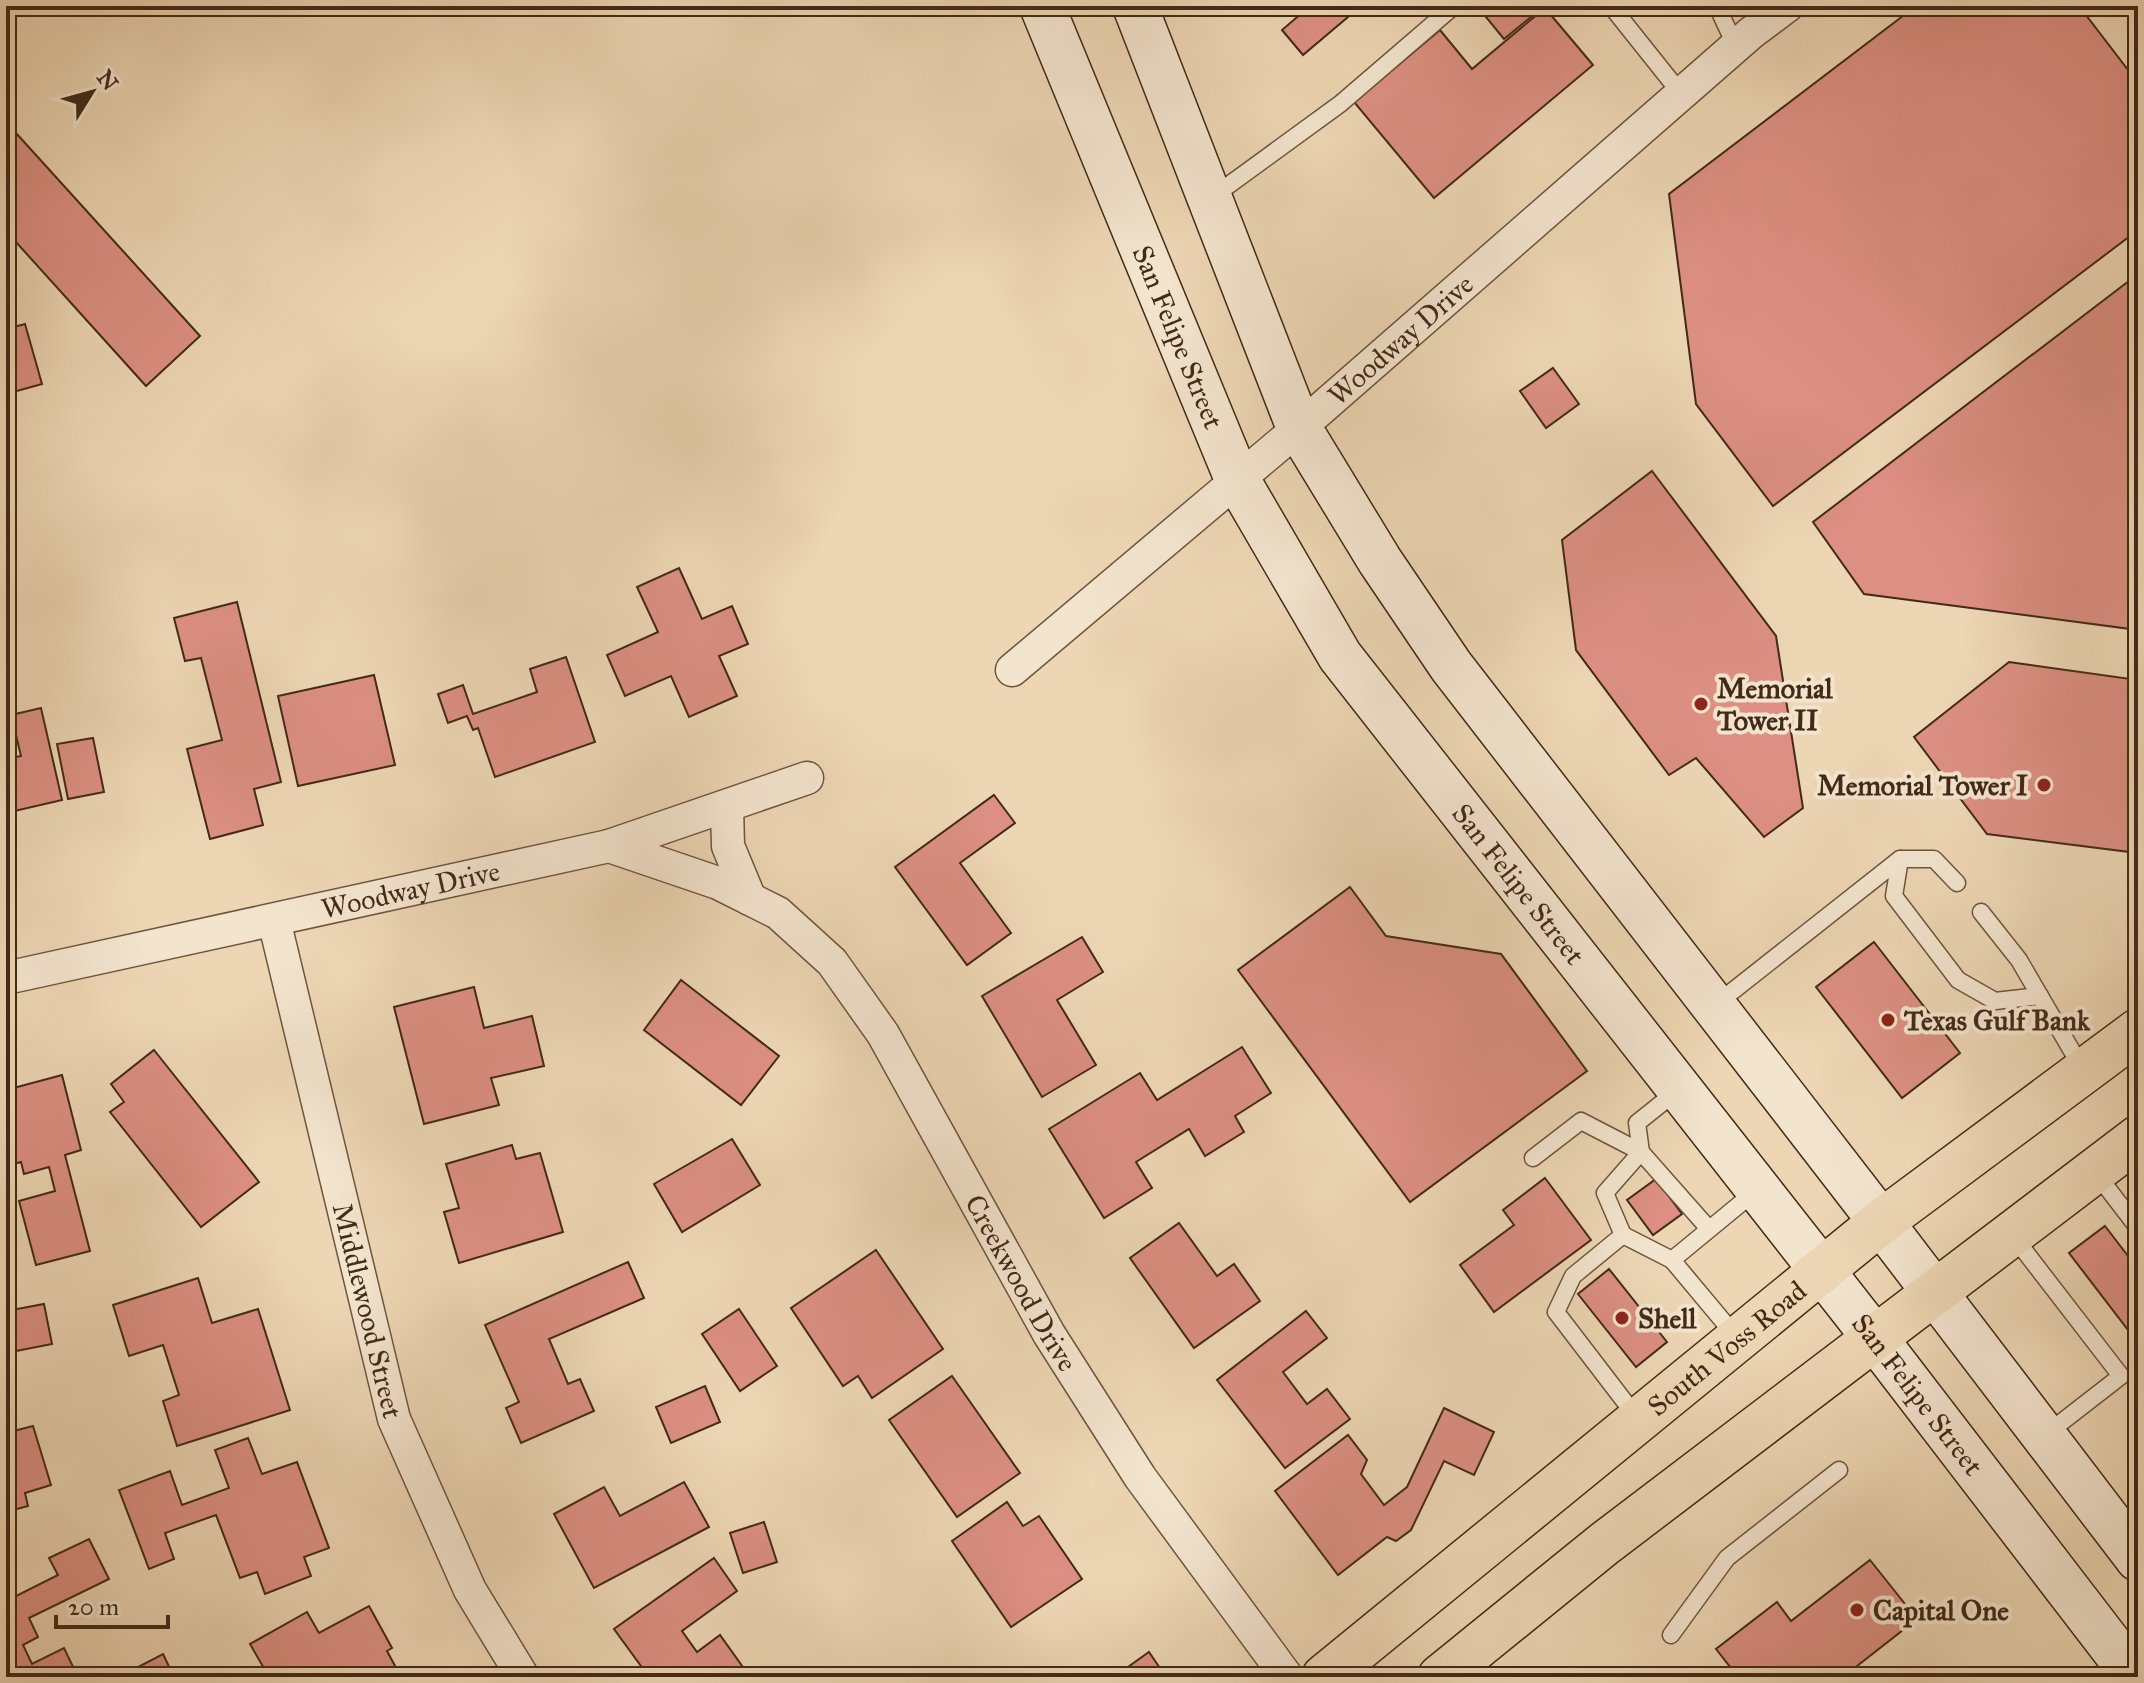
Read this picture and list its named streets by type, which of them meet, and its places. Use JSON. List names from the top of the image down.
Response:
{
  "streets": {
    "main road": ["San Felipe Street", "South Voss Road"],
    "street": ["Woodway Drive", "Creekwood Drive", "Middlewood Street"]
  },
  "crossings": [
    ["San Felipe Street", "Woodway Drive"],
    ["San Felipe Street", "South Voss Road"],
    ["Woodway Drive", "Creekwood Drive"],
    ["Woodway Drive", "Middlewood Street"]
  ],
  "places": [
    "Memorial Tower II",
    "Memorial Tower I",
    "Texas Gulf Bank",
    "Shell",
    "Capital One"
  ],
  "scale_bar": "20 m",
  "north": "top right"
}
